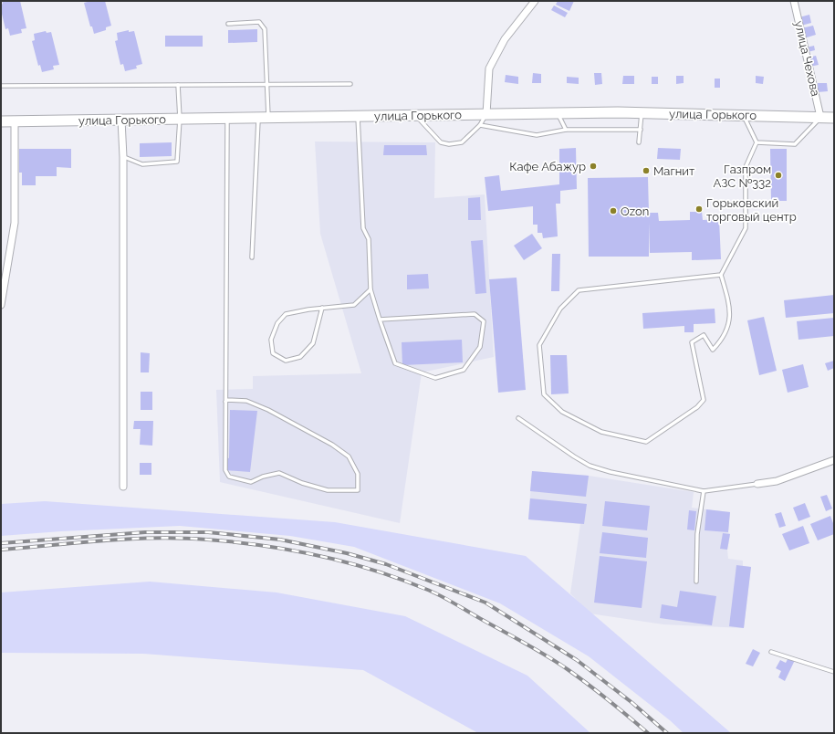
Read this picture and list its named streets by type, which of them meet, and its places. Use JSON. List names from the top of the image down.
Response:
{
  "streets": {
    "main road": ["улица Горького"],
    "street": ["улица Чехова"]
  },
  "crossings": [
    ["улица Чехова", "улица Горького"]
  ],
  "places": [
    "Кафе Абажур",
    "Магнит",
    "Газпром АЗС №332",
    "Горьковский торговый центр",
    "Ozon"
  ]
}
